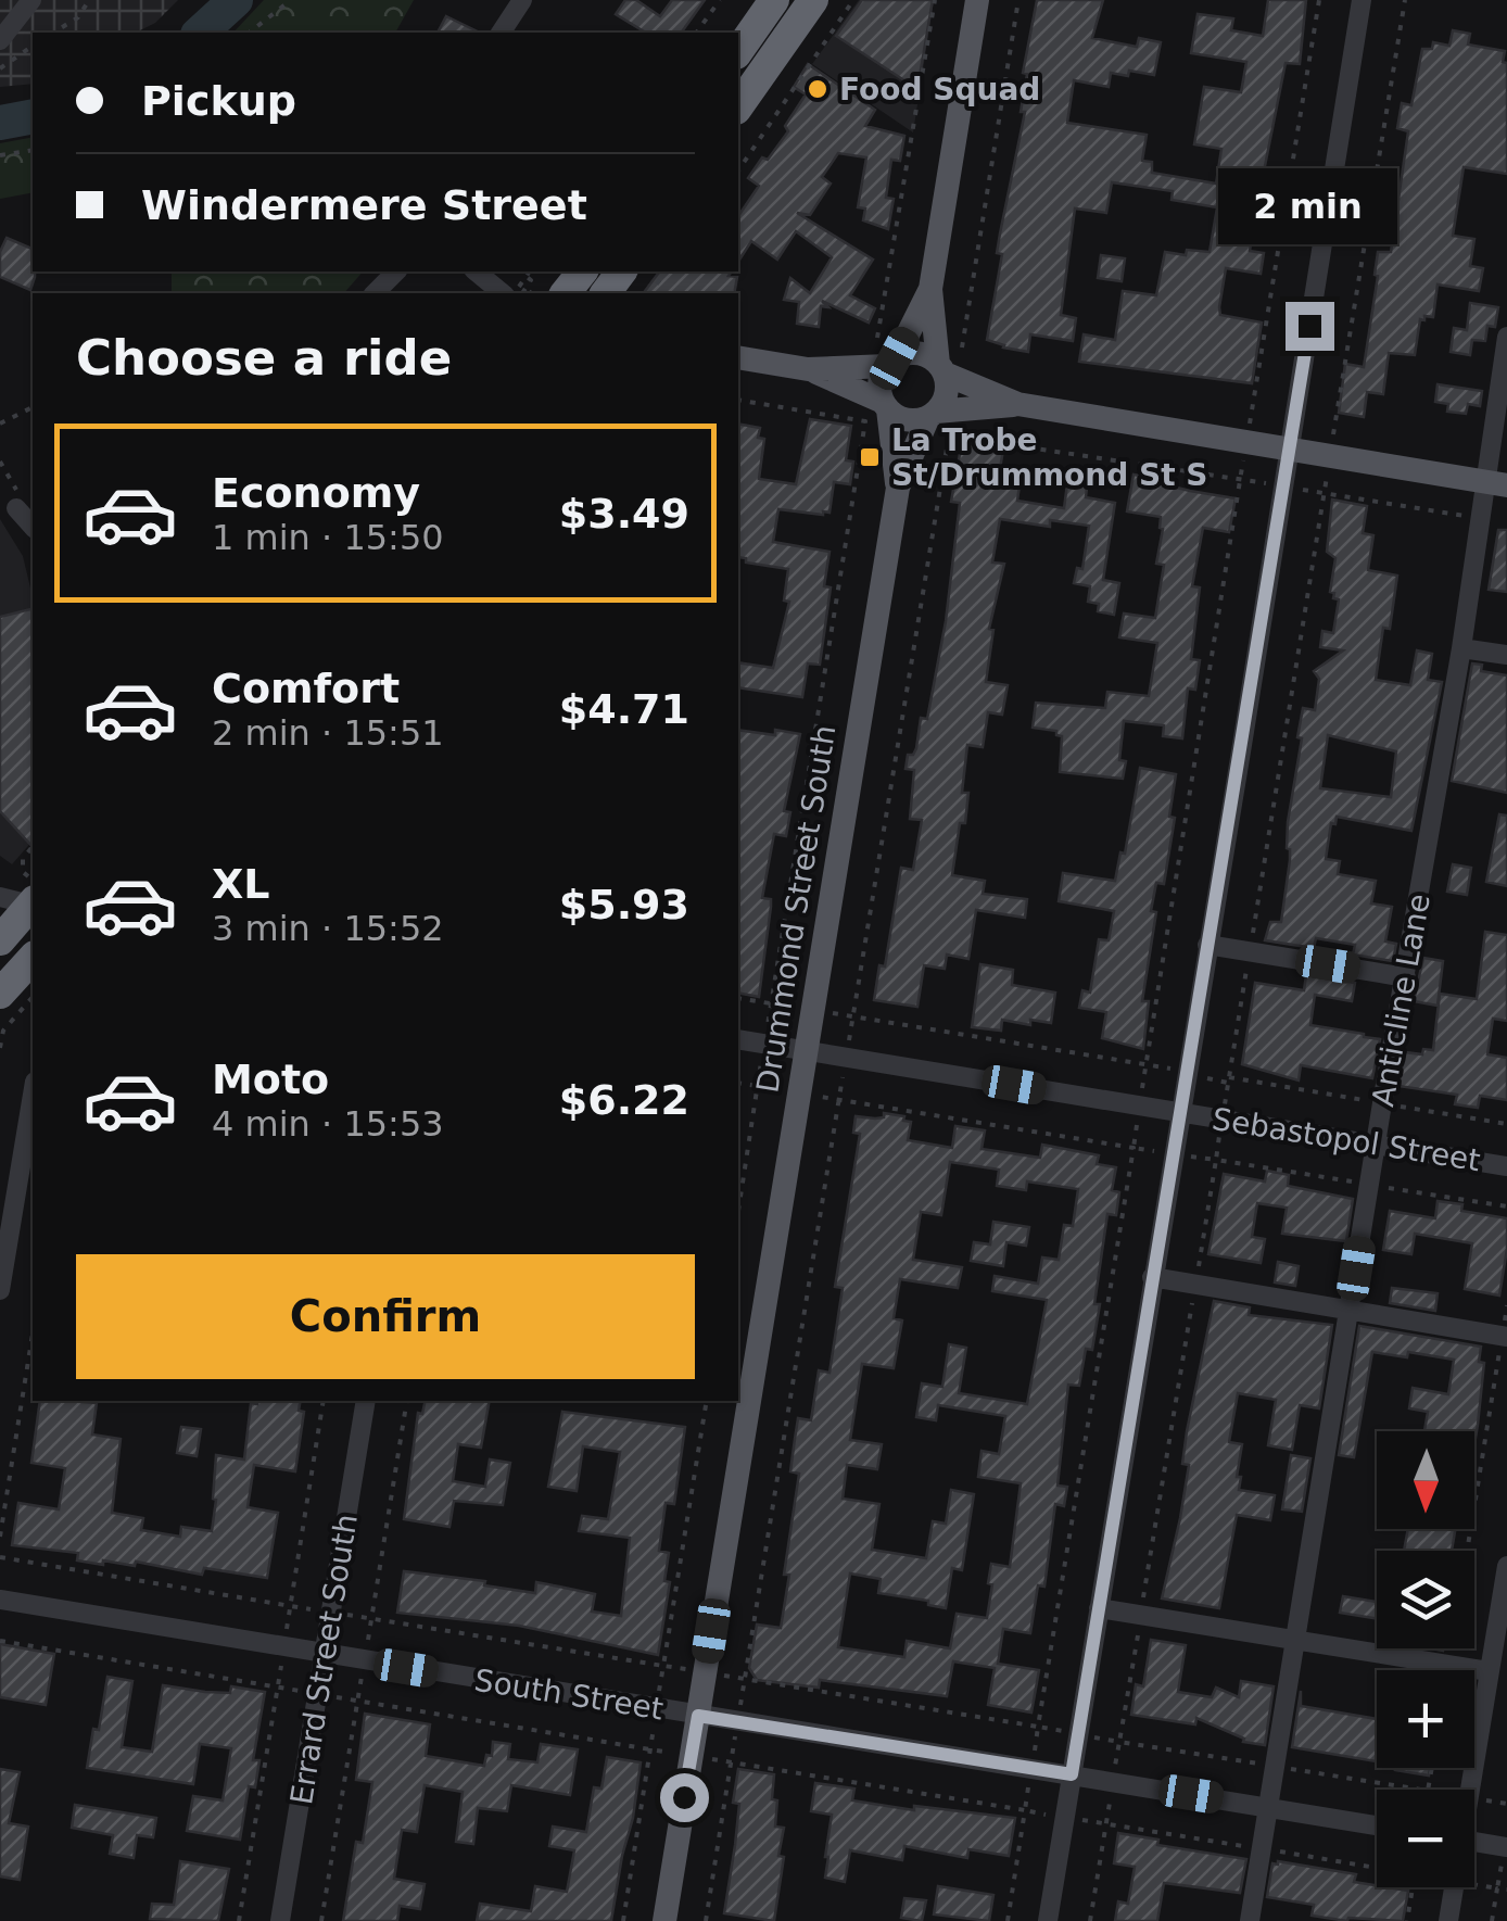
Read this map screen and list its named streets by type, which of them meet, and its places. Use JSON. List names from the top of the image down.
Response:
{
  "streets": {
    "main road": ["Drummond Street South"],
    "street": [
      "Anticline Lane",
      "Sebastopol Street",
      "Errard Street South",
      "South Street"
    ]
  },
  "crossings": [
    ["Drummond Street South", "Sebastopol Street"],
    ["Drummond Street South", "South Street"],
    ["Anticline Lane", "Sebastopol Street"],
    ["Anticline Lane", "South Street"],
    ["Errard Street South", "South Street"]
  ],
  "places": {
    "other": ["Food Squad"],
    "transit": ["La Trobe St/Drummond St S"]
  },
  "north": "bottom",
  "page": {
    "banner": ["Pickup", "Windermere Street"],
    "bubble": "2 min",
    "heading": "Choose a ride",
    "list": [
      {
        "name": "Economy",
        "note": "1 min · 15:50",
        "value": "$3.49"
      },
      {
        "name": "Comfort",
        "note": "2 min · 15:51",
        "value": "$4.71"
      },
      {
        "name": "XL",
        "note": "3 min · 15:52",
        "value": "$5.93"
      },
      {
        "name": "Moto",
        "note": "4 min · 15:53",
        "value": "$6.22"
      }
    ],
    "buttons": "Confirm",
    "map_buttons": ["+", "−"]
  }
}
